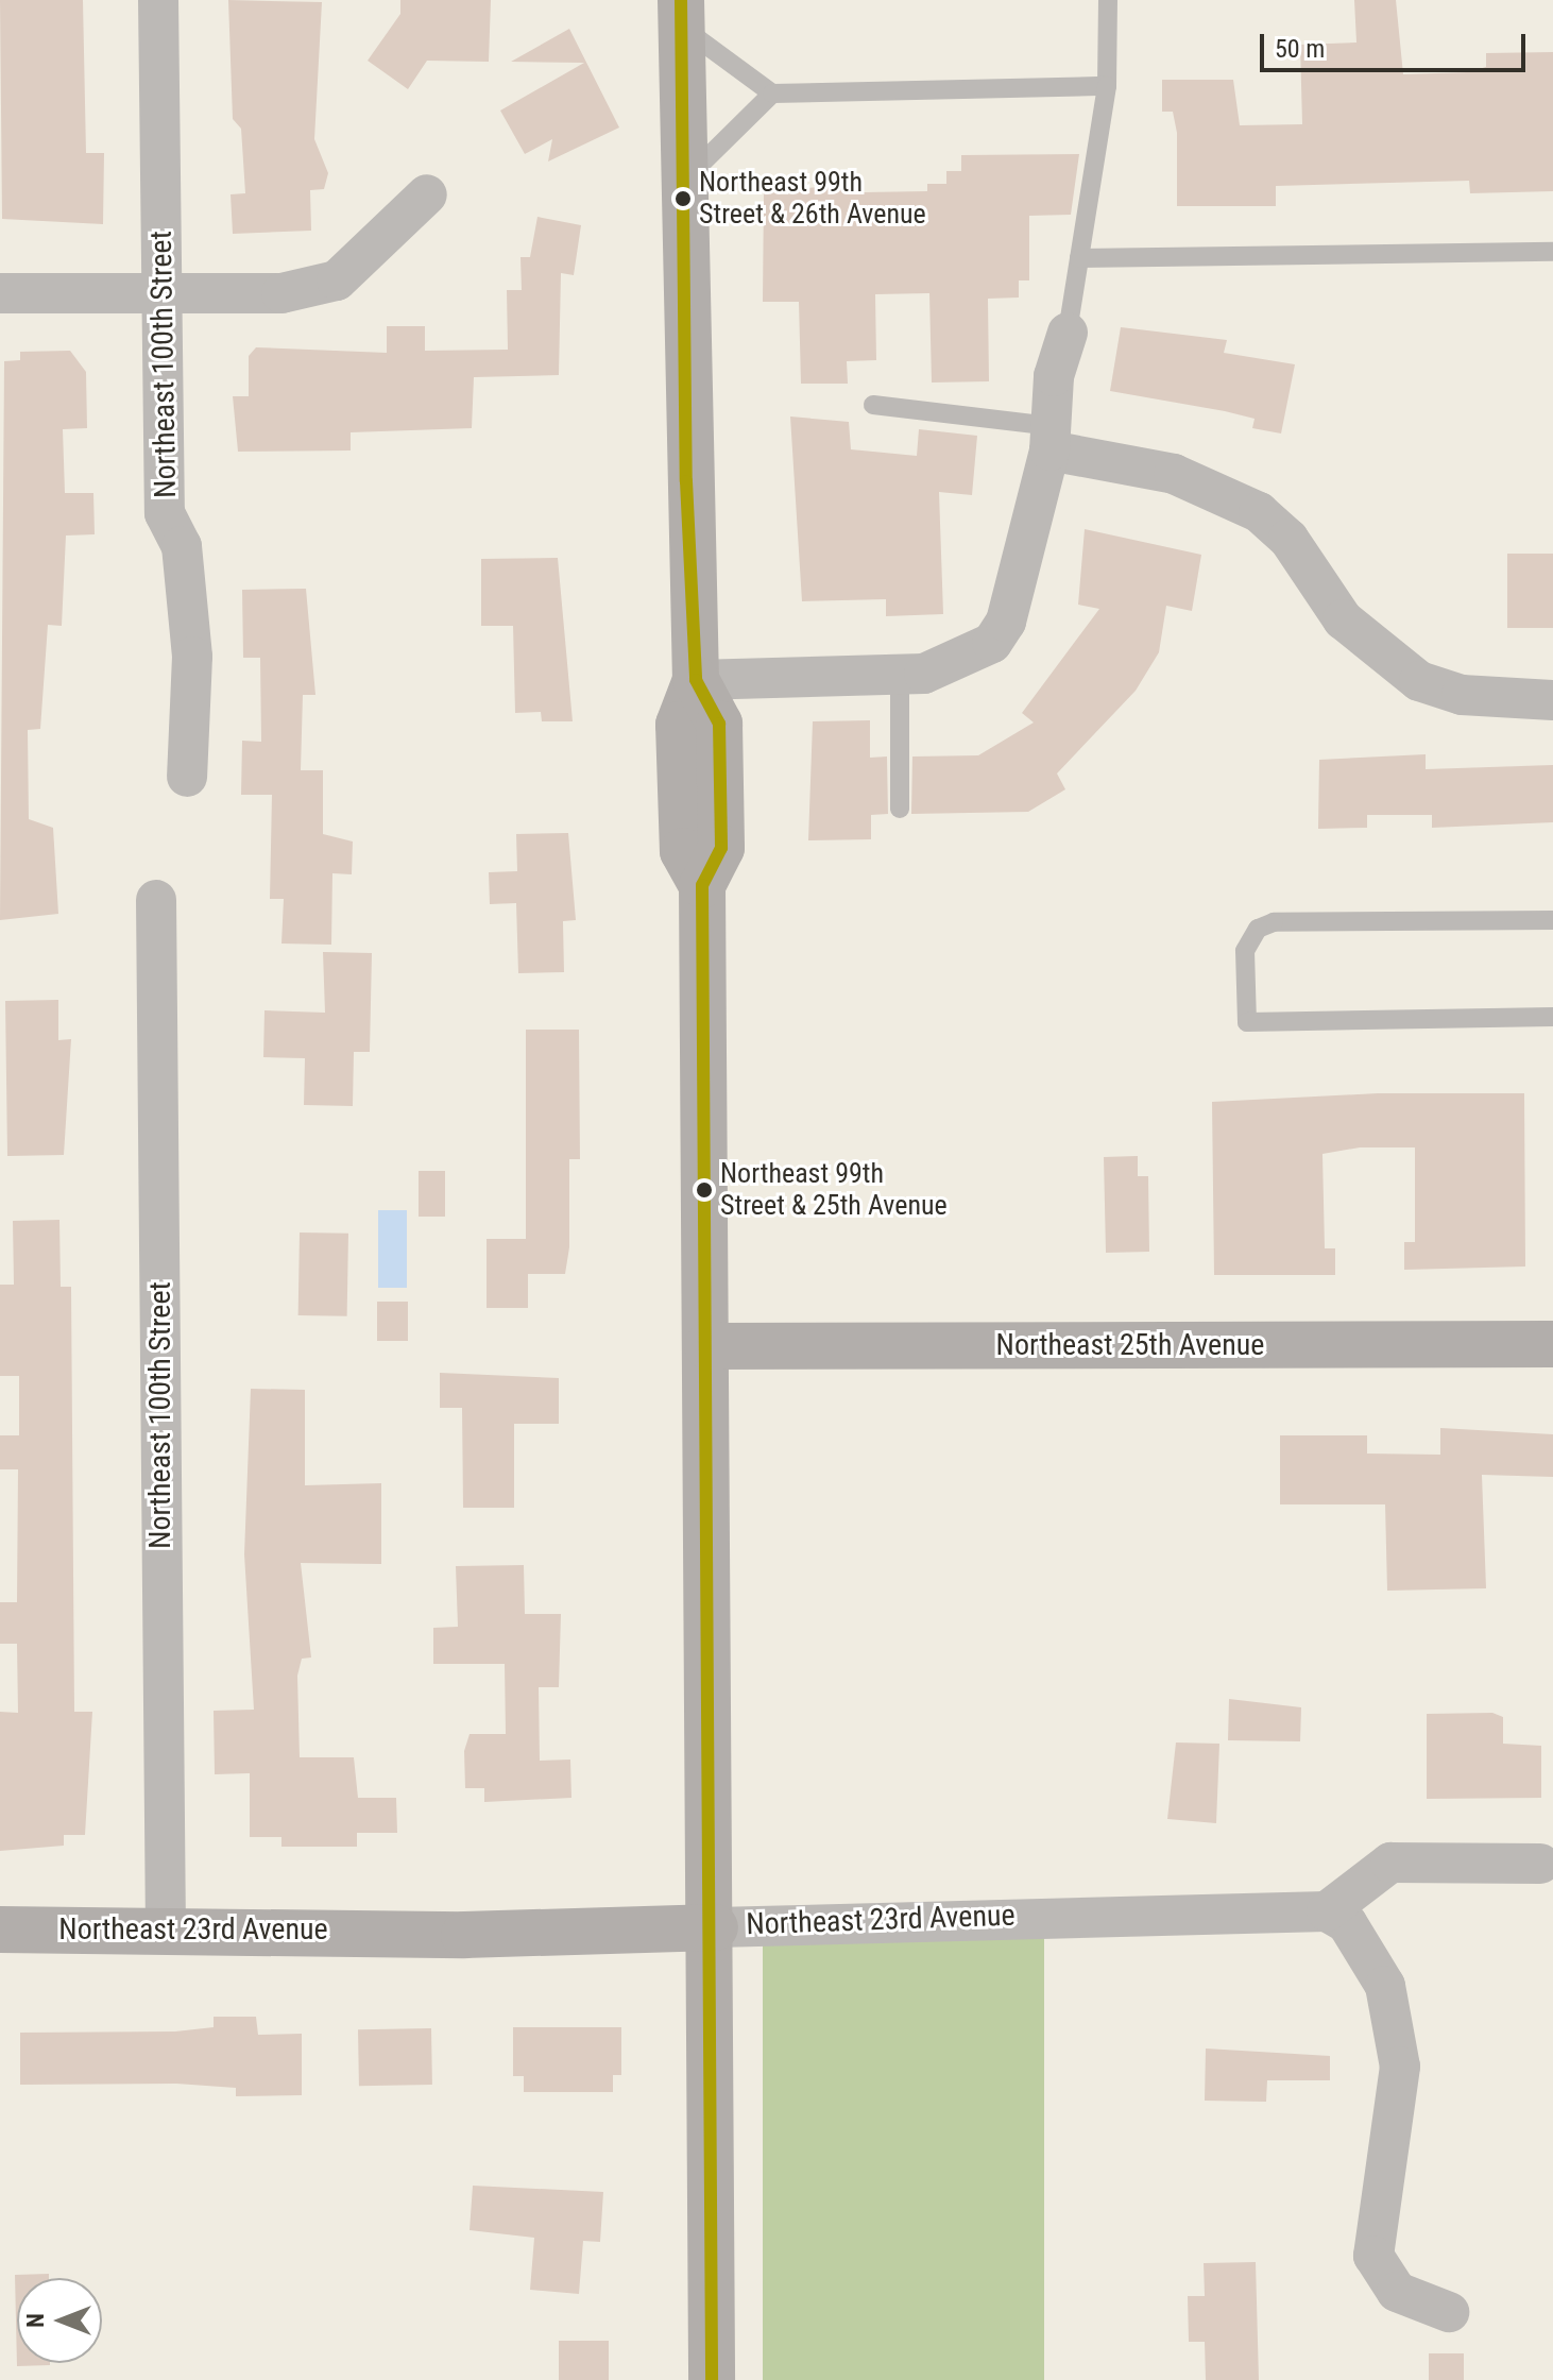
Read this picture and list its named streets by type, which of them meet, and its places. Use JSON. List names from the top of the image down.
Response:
{
  "streets": {
    "main road": ["Northeast 25th Avenue", "Northeast 23rd Avenue"],
    "street": ["Northeast 100th Street"]
  },
  "crossings": [
    ["Northeast 100th Street", "Northeast 23rd Avenue"]
  ],
  "places": ["Northeast 99th Street & 26th Avenue", "Northeast 99th Street & 25th Avenue"],
  "scale_bar": "50 m",
  "north": "left"
}
